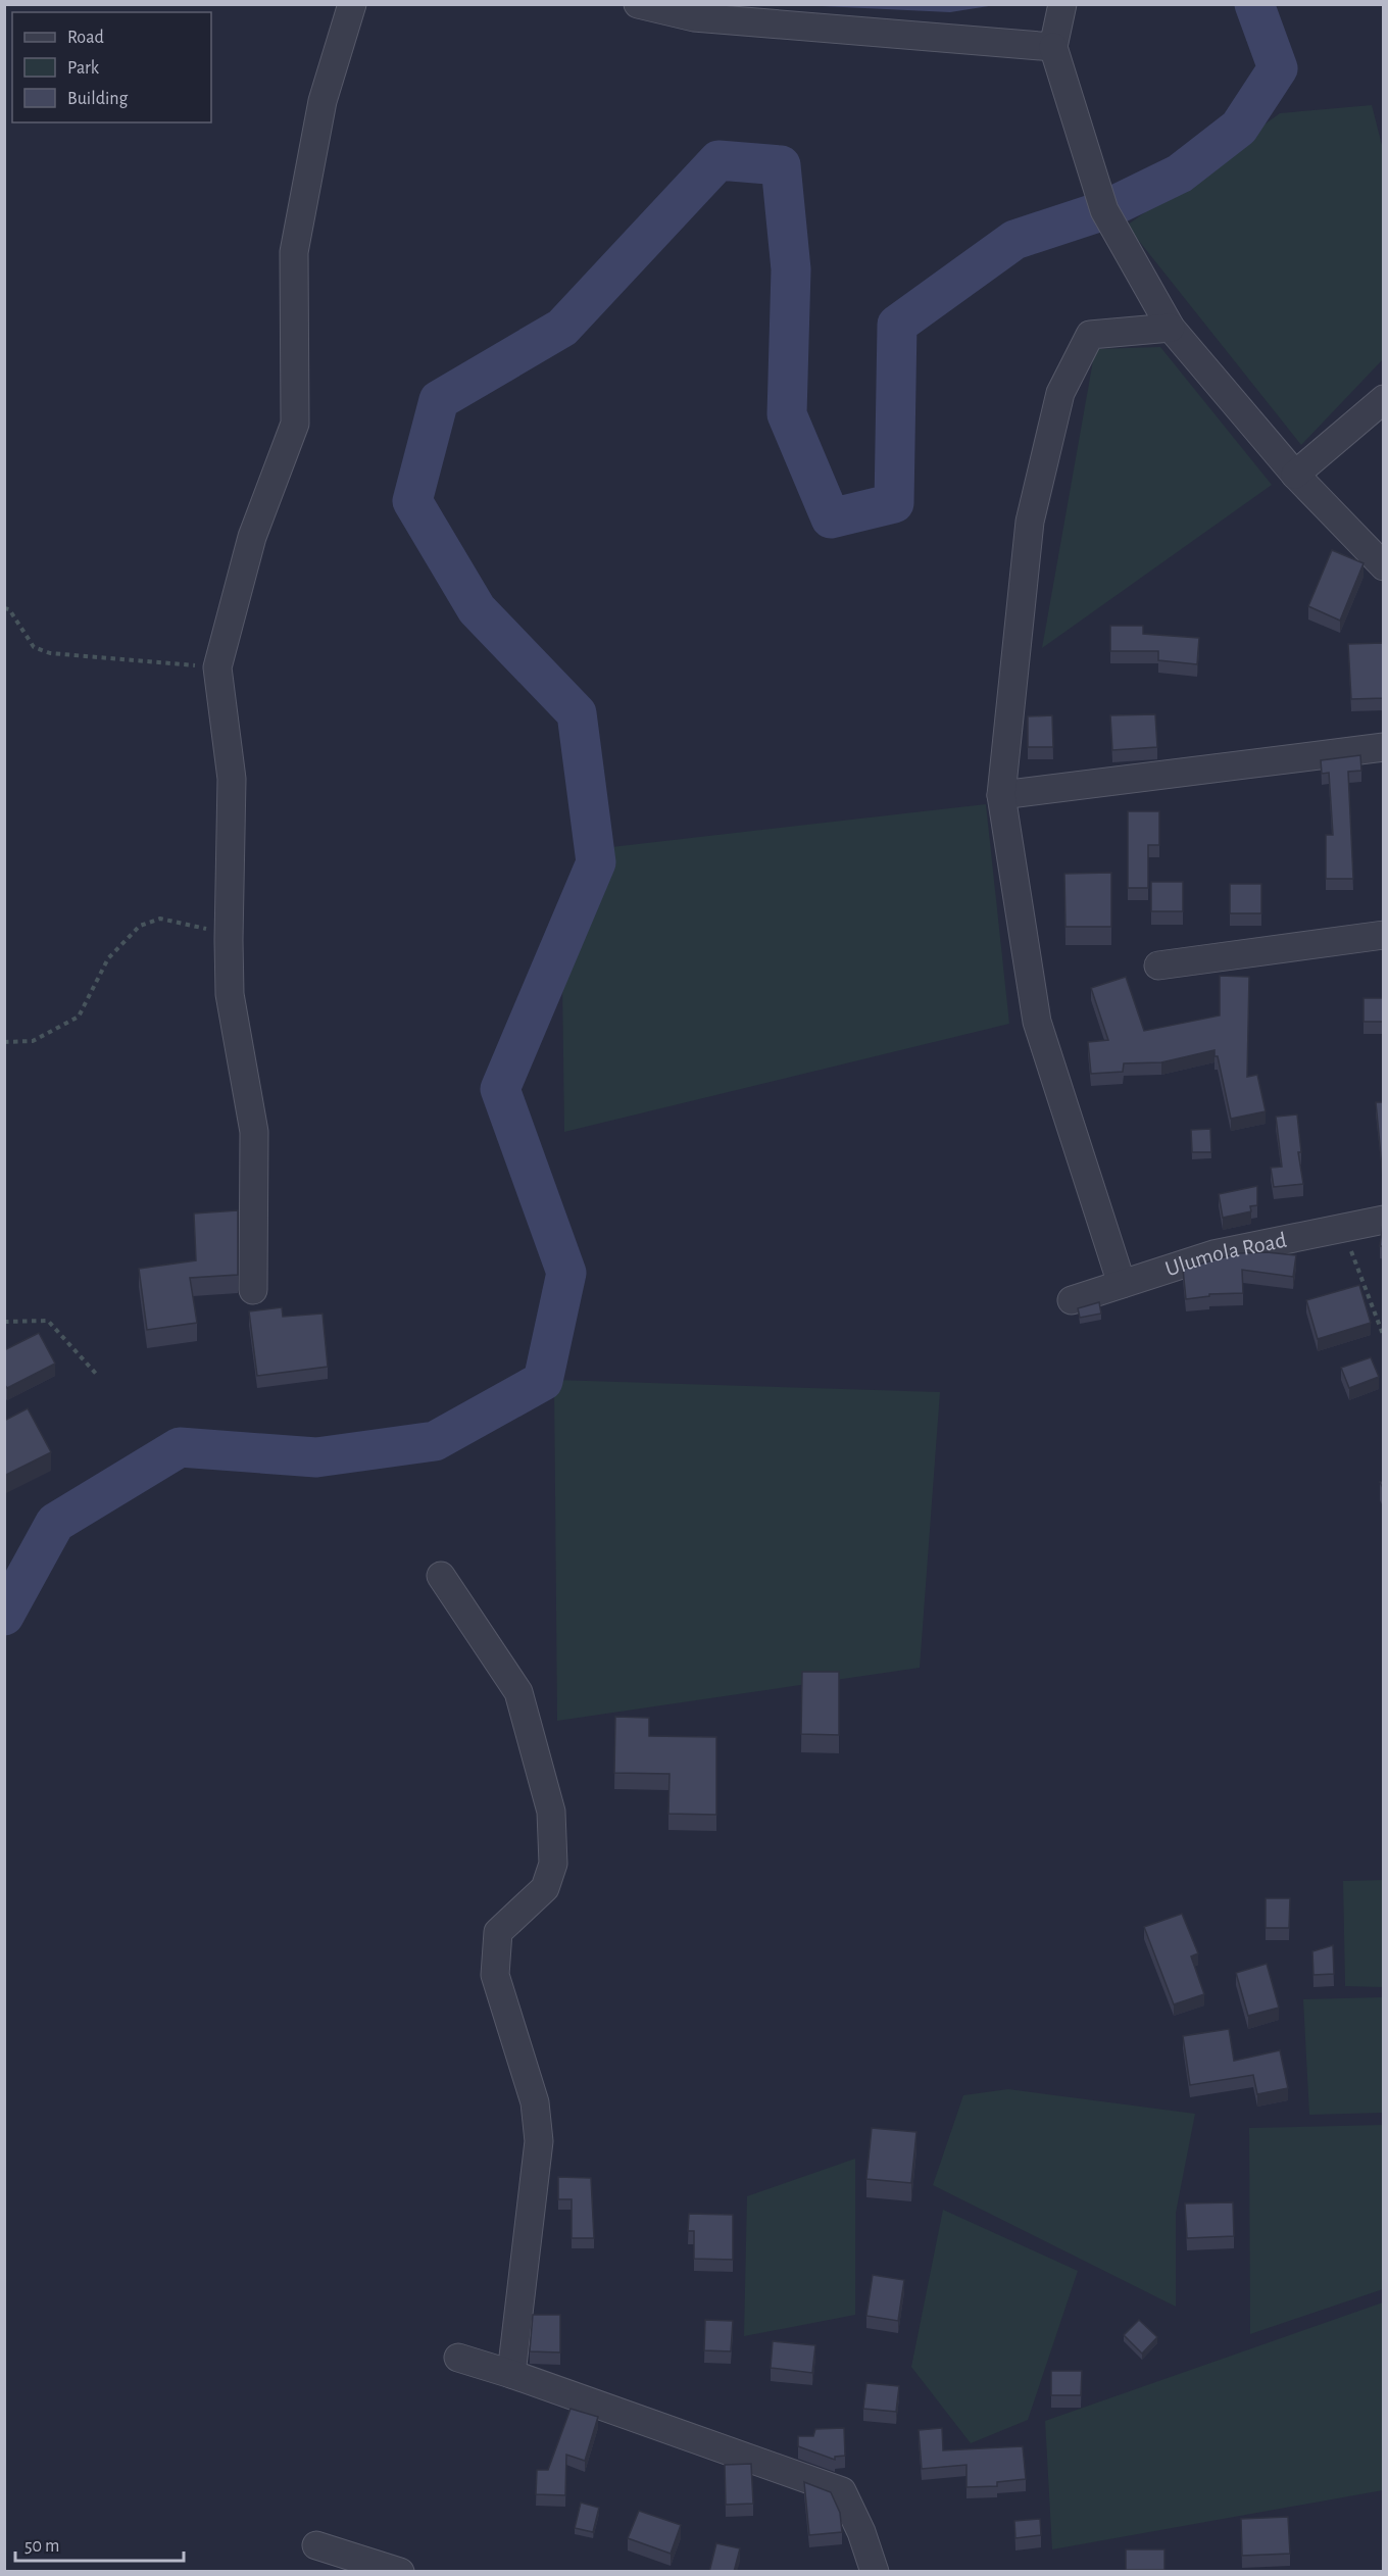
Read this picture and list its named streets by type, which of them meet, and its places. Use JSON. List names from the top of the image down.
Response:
{
  "streets": {
    "street": ["Ulumola Road"]
  },
  "legend": ["Road", "Park", "Building"],
  "scale_bar": "50 m"
}
